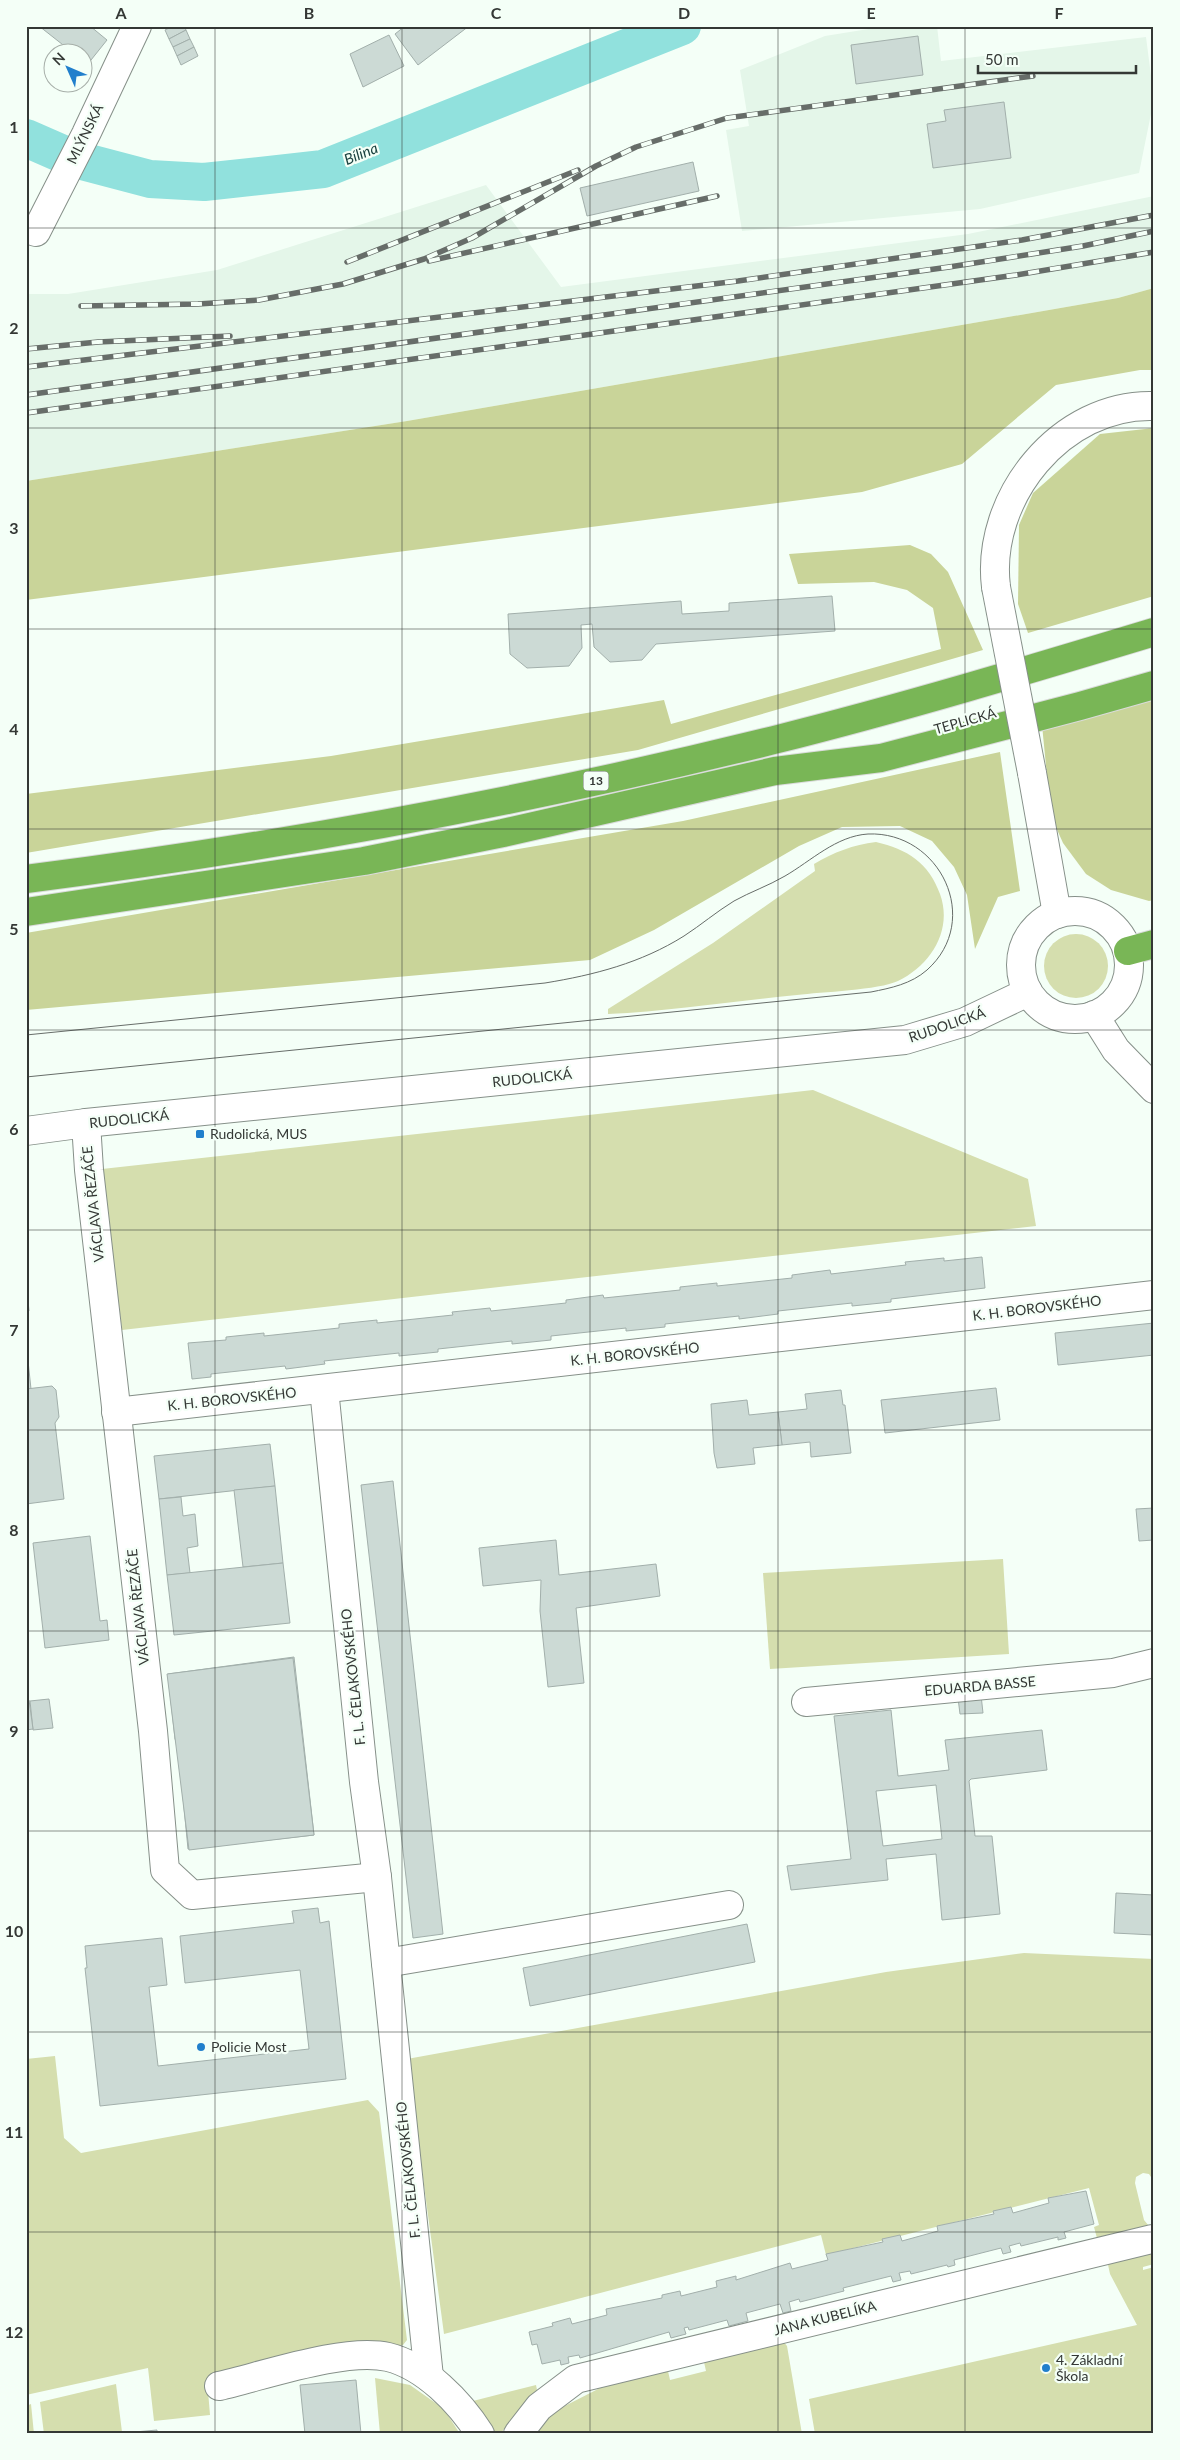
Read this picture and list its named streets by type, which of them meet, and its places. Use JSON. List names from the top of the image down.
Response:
{
  "streets": {
    "highway": ["TEPLICKÁ", "13"],
    "street": [
      "MLÝNSKÁ",
      "RUDOLICKÁ",
      "VÁCLAVA ŘEZÁČE",
      "K. H. BOROVSKÉHO",
      "F. L. ČELAKOVSKÉHO",
      "EDUARDA BASSE",
      "JANA KUBELÍKA"
    ]
  },
  "crossings": [
    ["TEPLICKÁ", "13"],
    ["RUDOLICKÁ", "VÁCLAVA ŘEZÁČE"],
    ["VÁCLAVA ŘEZÁČE", "K. H. BOROVSKÉHO"],
    ["VÁCLAVA ŘEZÁČE", "F. L. ČELAKOVSKÉHO"],
    ["K. H. BOROVSKÉHO", "F. L. ČELAKOVSKÉHO"]
  ],
  "water": ["Bílina"],
  "places": {
    "transit": ["Rudolická, MUS"],
    "other": ["Policie Most", "4. Základní Škola"]
  },
  "scale_bar": "50 m",
  "north": "top left",
  "grid": {
    "columns": [
      "A",
      "B",
      "C",
      "D",
      "E",
      "F"
    ],
    "rows": [
      "1",
      "2",
      "3",
      "4",
      "5",
      "6",
      "7",
      "8",
      "9",
      "10",
      "11",
      "12"
    ]
  }
}
